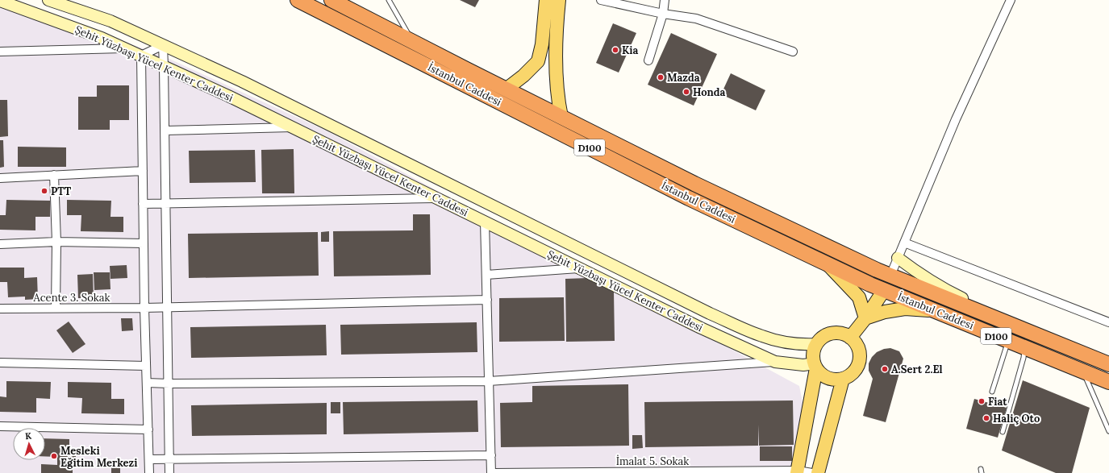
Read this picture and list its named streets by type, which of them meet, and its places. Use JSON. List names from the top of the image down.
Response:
{
  "streets": {
    "highway": ["İstanbul Caddesi", "D100"],
    "street": ["Şehit Yüzbaşı Yücel Kenter Caddesi", "Acente 3. Sokak", "İmalat 5. Sokak"]
  },
  "places": [
    "Kia",
    "Mazda",
    "Honda",
    "PTT",
    "A.Sert 2.El",
    "Fiat",
    "Haliç Oto",
    "Mesleki Eğitim Merkezi"
  ],
  "north": "top"
}
